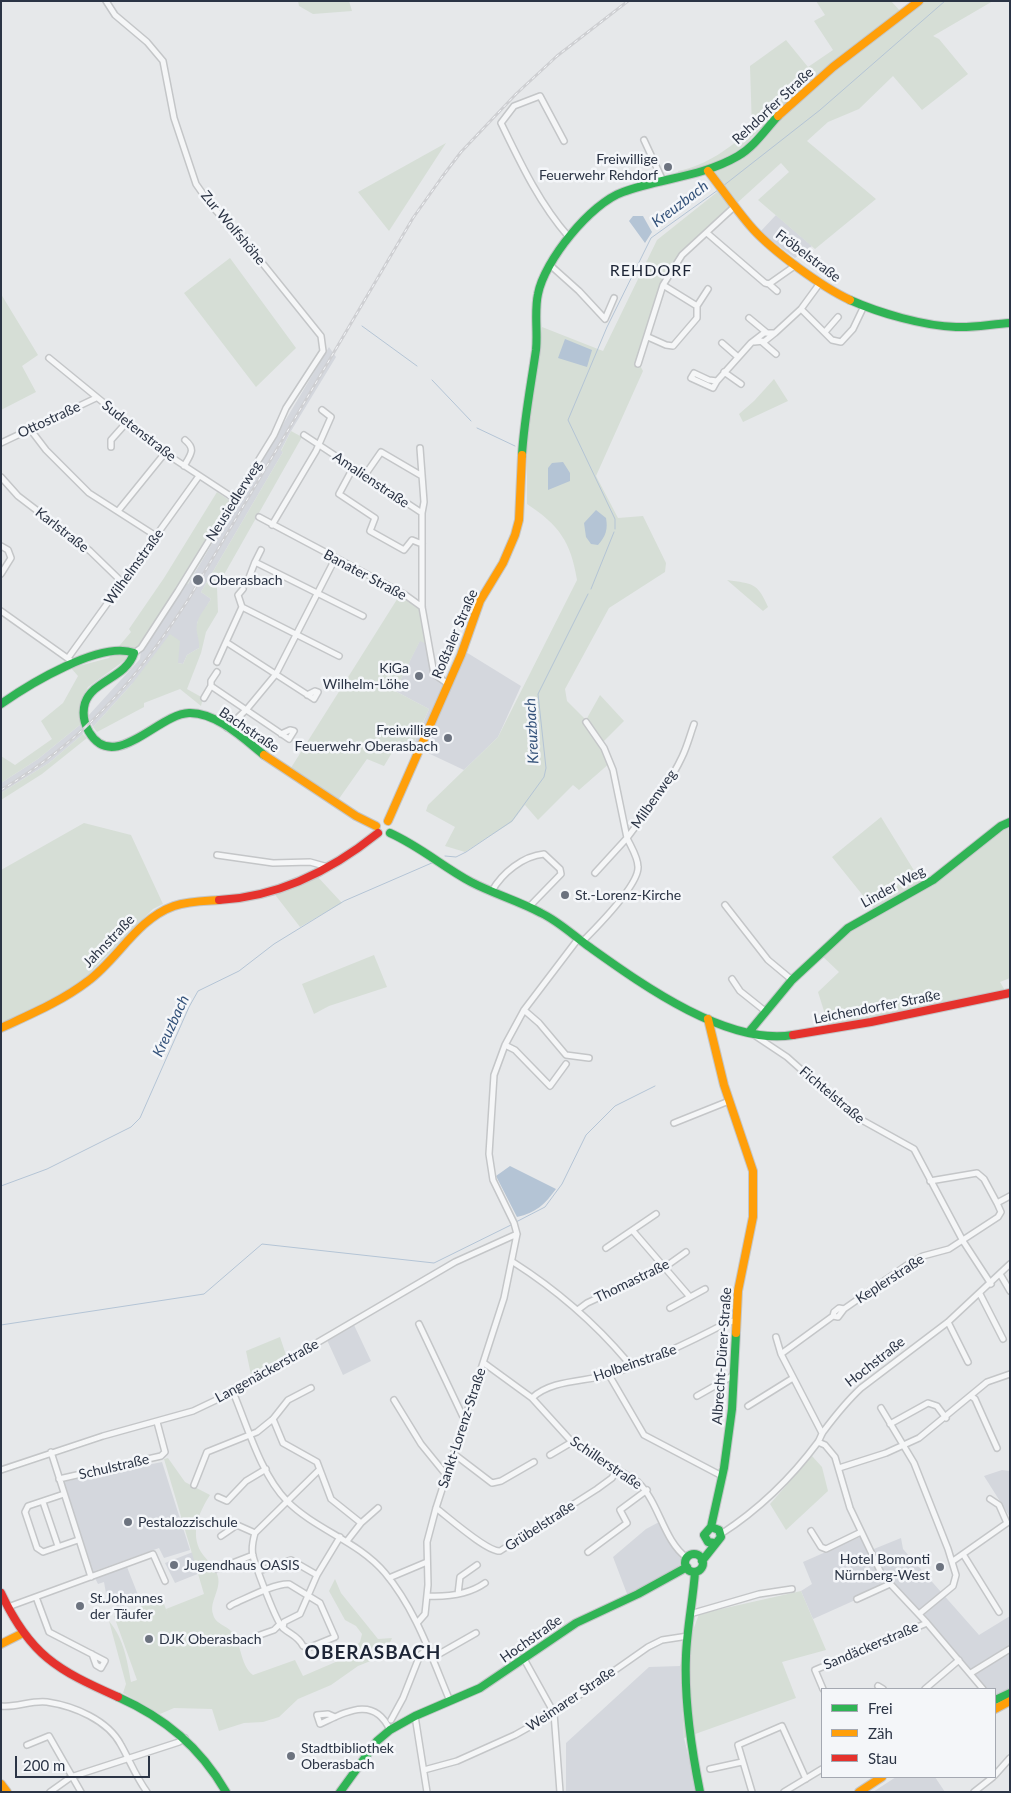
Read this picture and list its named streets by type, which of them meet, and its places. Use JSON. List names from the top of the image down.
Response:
{
  "streets": {
    "street": [
      "Rehdorfer Straße",
      "Zur Wolfshöhe",
      "Fröbelstraße",
      "Ottostraße",
      "Sudetenstraße",
      "Amalienstraße",
      "Neusiedlerweg",
      "Karlstraße",
      "Wilhelmstraße",
      "Banater Straße",
      "Roßtaler Straße",
      "Bachstraße",
      "Milbenweg",
      "Linder Weg",
      "Jahnstraße",
      "Leichendorfer Straße",
      "Fichtelstraße",
      "Keplerstraße",
      "Thomastraße",
      "Albrecht-Dürer-Straße",
      "Hochstraße",
      "Holbeinstraße",
      "Langenäckerstraße",
      "Sankt-Lorenz-Straße",
      "Schillerstraße",
      "Schulstraße",
      "Grübelstraße",
      "Sandäckerstraße",
      "Weimarer Straße"
    ]
  },
  "crossings": [
    ["Rehdorfer Straße", "Fröbelstraße"],
    ["Rehdorfer Straße", "Roßtaler Straße"],
    ["Zur Wolfshöhe", "Neusiedlerweg"],
    ["Ottostraße", "Sudetenstraße"],
    ["Sudetenstraße", "Neusiedlerweg"],
    ["Sudetenstraße", "Wilhelmstraße"],
    ["Amalienstraße", "Banater Straße"],
    ["Neusiedlerweg", "Bachstraße"],
    ["Karlstraße", "Wilhelmstraße"],
    ["Banater Straße", "Roßtaler Straße"],
    ["Roßtaler Straße", "Bachstraße"],
    ["Roßtaler Straße", "Jahnstraße"],
    ["Bachstraße", "Jahnstraße"],
    ["Milbenweg", "Langenäckerstraße"],
    ["Milbenweg", "Sankt-Lorenz-Straße"],
    ["Linder Weg", "Leichendorfer Straße"],
    ["Linder Weg", "Fichtelstraße"],
    ["Leichendorfer Straße", "Fichtelstraße"],
    ["Fichtelstraße", "Keplerstraße"],
    ["Fichtelstraße", "Hochstraße"],
    ["Albrecht-Dürer-Straße", "Hochstraße"],
    ["Albrecht-Dürer-Straße", "Holbeinstraße"],
    ["Albrecht-Dürer-Straße", "Schillerstraße"],
    ["Hochstraße", "Schillerstraße"],
    ["Holbeinstraße", "Schillerstraße"],
    ["Langenäckerstraße", "Sankt-Lorenz-Straße"],
    ["Langenäckerstraße", "Schulstraße"],
    ["Sankt-Lorenz-Straße", "Schillerstraße"],
    ["Sankt-Lorenz-Straße", "Grübelstraße"],
    ["Schillerstraße", "Grübelstraße"]
  ],
  "districts": ["REHDORF", "OBERASBACH"],
  "water": ["Kreuzbach"],
  "places": [
    "Freiwillige Feuerwehr Rehdorf",
    "Oberasbach",
    "KiGa Wilhelm-Löhe",
    "Freiwillige Feuerwehr Oberasbach",
    "St.-Lorenz-Kirche",
    "Pestalozzischule",
    "Jugendhaus OASIS",
    "Hotel Bomonti Nürnberg-West",
    "St.Johannes der Täufer",
    "DJK Oberasbach",
    "Stadtbibliothek Oberasbach"
  ],
  "legend": ["Frei", "Zäh", "Stau"],
  "scale_bar": "200 m"
}
